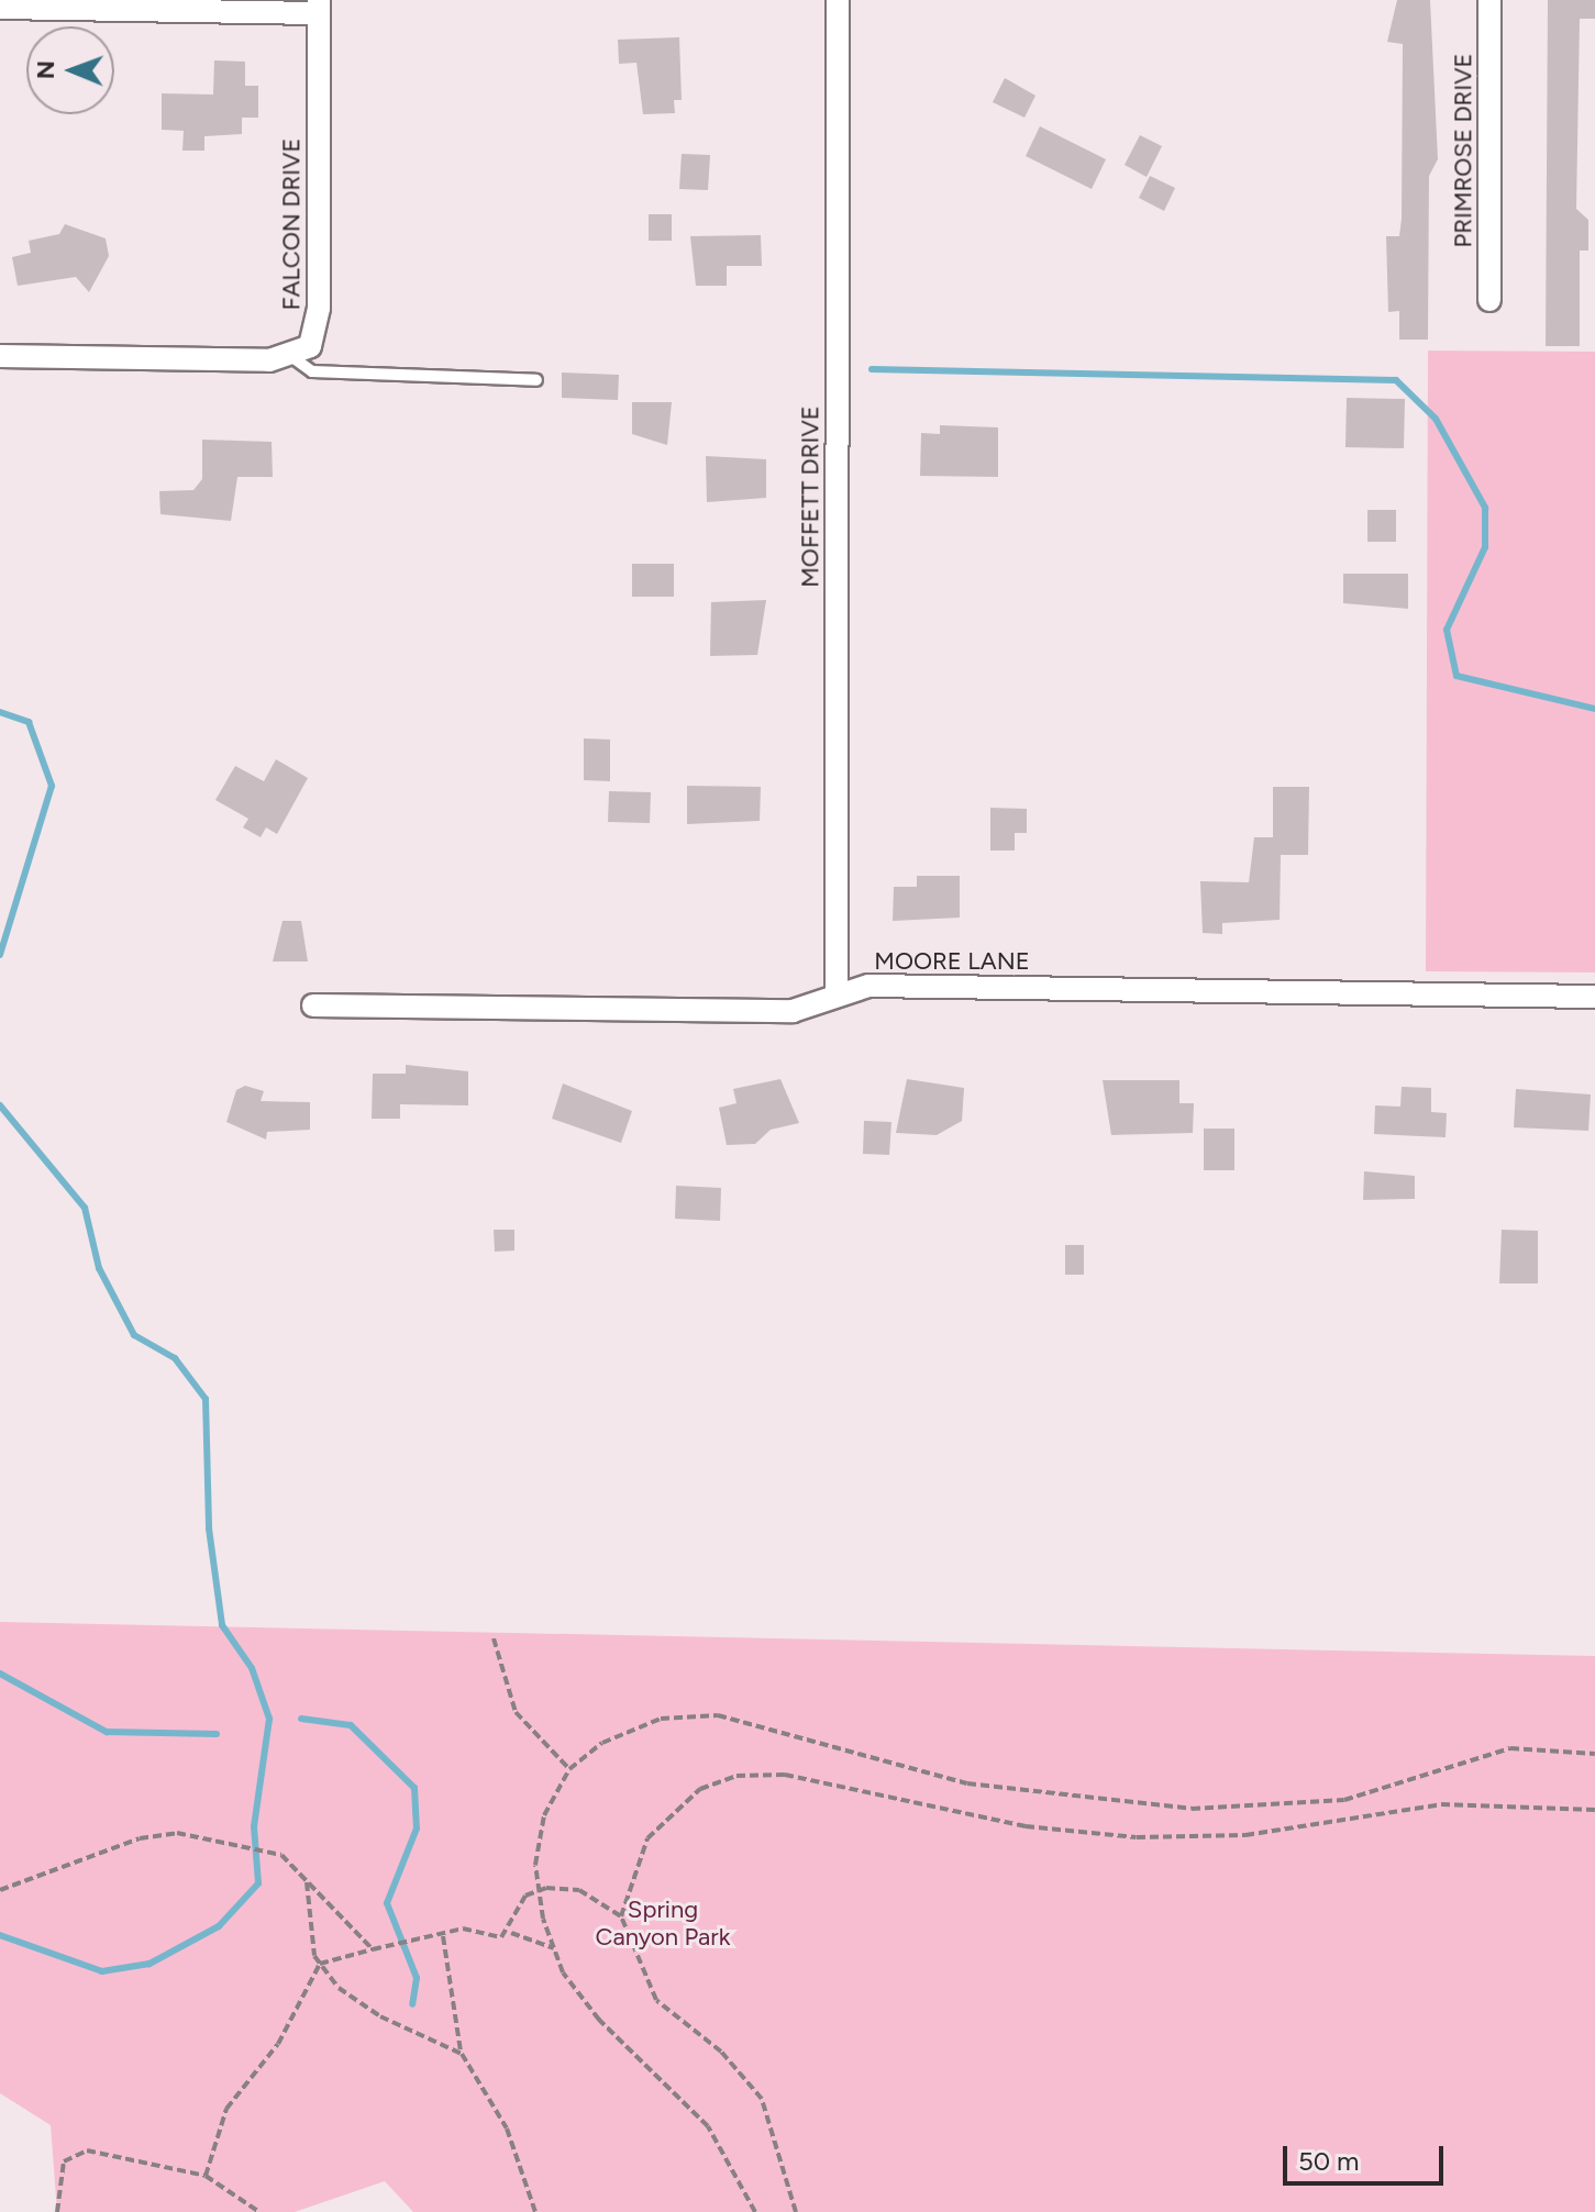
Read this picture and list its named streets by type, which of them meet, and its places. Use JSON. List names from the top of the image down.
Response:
{
  "streets": {
    "street": [
      "PRIMROSE DRIVE",
      "FALCON DRIVE",
      "MOFFETT DRIVE",
      "MOORE LANE"
    ]
  },
  "crossings": [
    ["MOFFETT DRIVE", "MOORE LANE"]
  ],
  "parks": ["Spring Canyon Park"],
  "scale_bar": "50 m",
  "north": "left"
}
